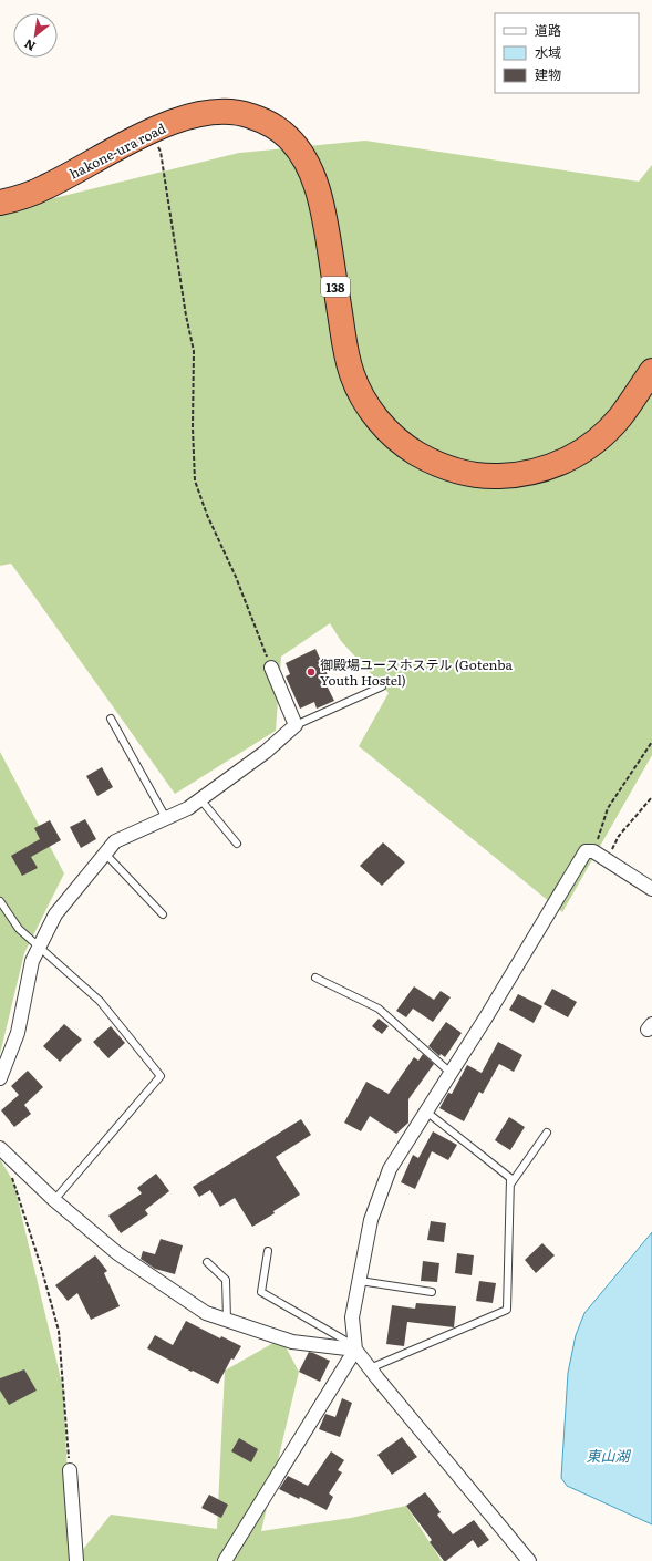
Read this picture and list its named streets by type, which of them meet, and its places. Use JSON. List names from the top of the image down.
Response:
{
  "streets": {
    "highway": ["hakone-ura road", "138"]
  },
  "water": ["東山湖"],
  "places": ["御殿場ユースホステル (Gotenba Youth Hostel)"],
  "legend": ["道路", "水域", "建物"],
  "north": "bottom left"
}
